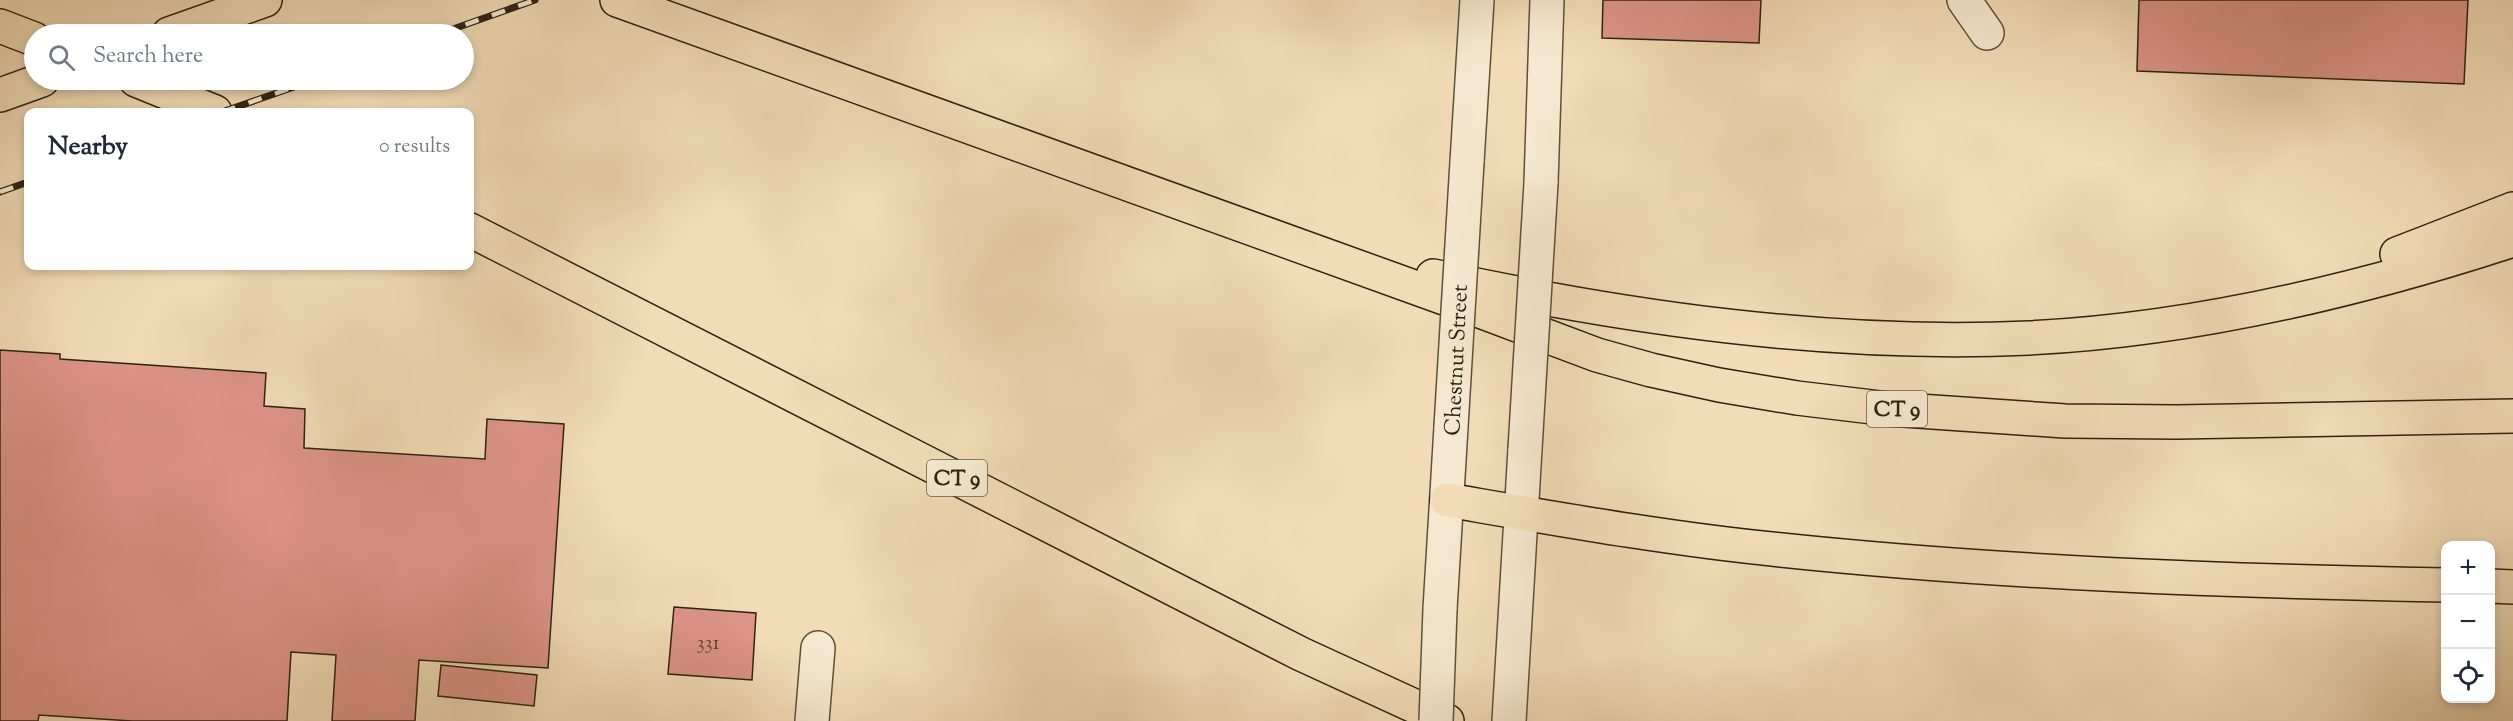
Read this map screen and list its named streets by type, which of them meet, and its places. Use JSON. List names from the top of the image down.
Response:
{
  "streets": {
    "highway": ["CT 9"],
    "street": ["Chestnut Street"]
  },
  "house_numbers": ["331"],
  "page": {
    "search": "Search here",
    "heading": ["Nearby", "0 results"],
    "map_buttons": ["+", "−"]
  }
}
